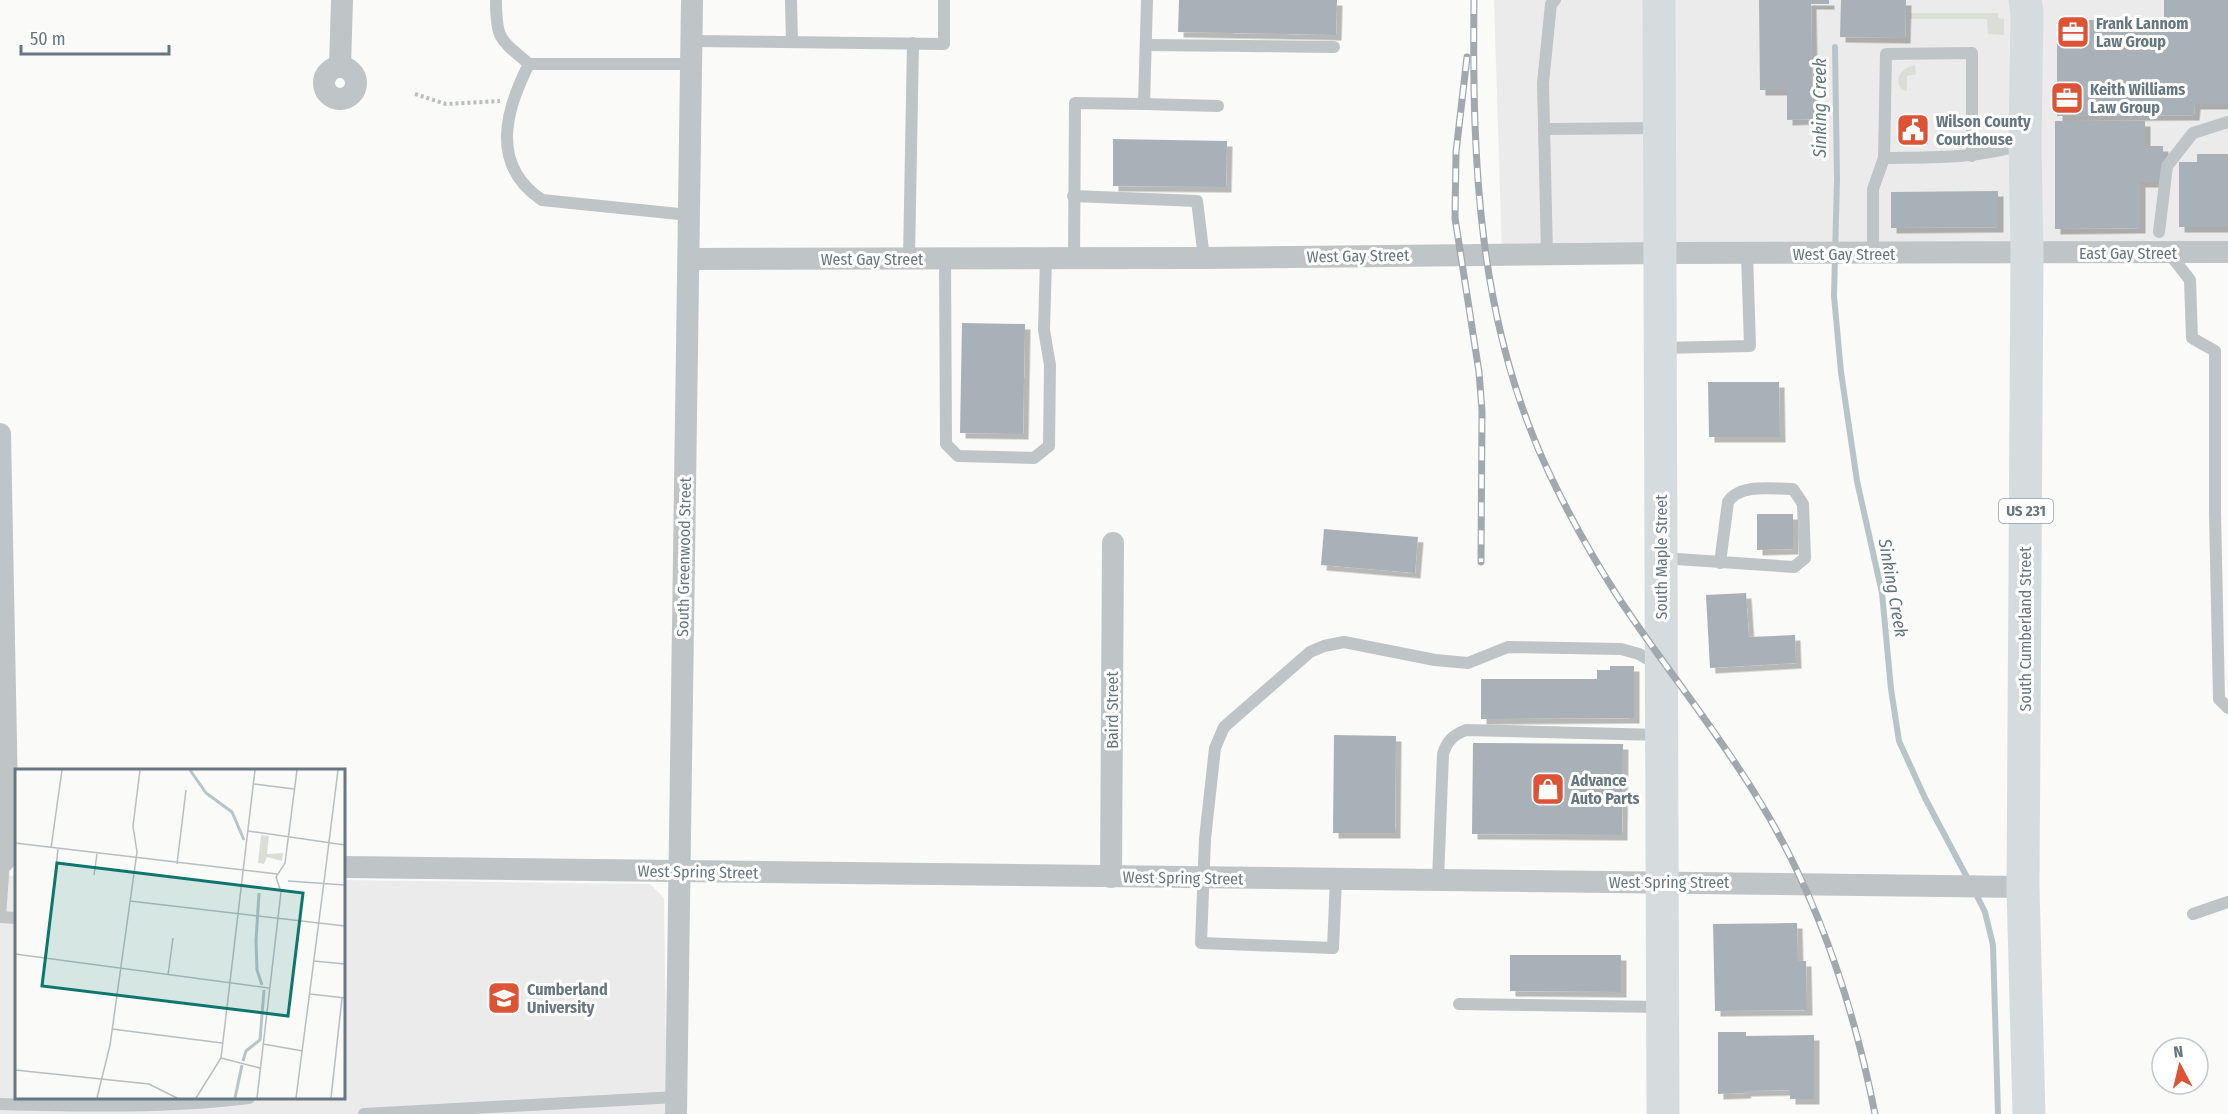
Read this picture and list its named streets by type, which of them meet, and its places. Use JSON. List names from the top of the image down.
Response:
{
  "streets": {
    "street": [
      "East Gay Street",
      "West Gay Street",
      "US 231",
      "South Greenwood Street",
      "South Maple Street",
      "South Cumberland Street",
      "Baird Street",
      "West Spring Street"
    ]
  },
  "crossings": [
    ["East Gay Street", "West Gay Street"],
    ["East Gay Street", "South Cumberland Street"],
    ["West Gay Street", "South Greenwood Street"],
    ["West Gay Street", "South Maple Street"],
    ["West Gay Street", "South Cumberland Street"],
    ["South Greenwood Street", "West Spring Street"],
    ["South Maple Street", "West Spring Street"],
    ["South Cumberland Street", "West Spring Street"],
    ["Baird Street", "West Spring Street"]
  ],
  "water": ["Sinking Creek"],
  "places": {
    "office": ["Frank Lannom Law Group", "Keith Williams Law Group"],
    "public building": ["Wilson County Courthouse"],
    "shop": ["Advance Auto Parts"],
    "school or university": ["Cumberland University"]
  },
  "scale_bar": "50 m",
  "north": "top"
}
